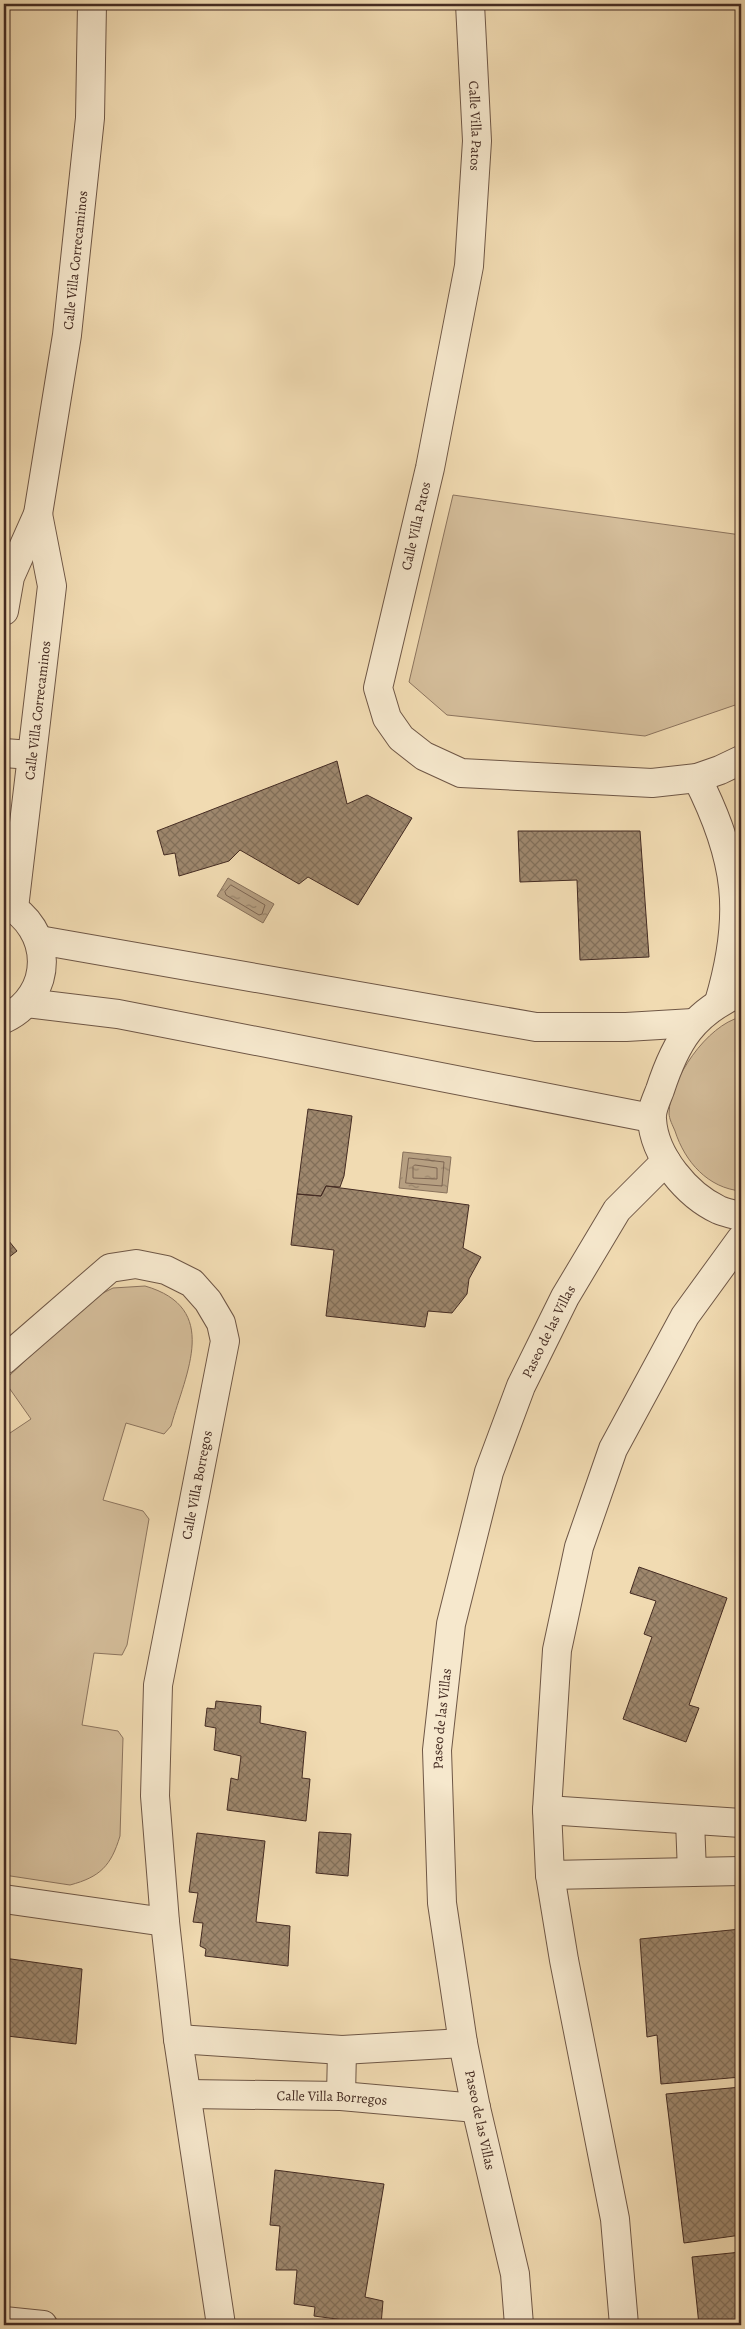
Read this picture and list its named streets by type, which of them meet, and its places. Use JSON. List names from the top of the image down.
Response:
{
  "streets": {
    "street": [
      "Calle Villa Patos",
      "Calle Villa Correcaminos",
      "Paseo de las Villas",
      "Calle Villa Borregos"
    ]
  },
  "crossings": [
    ["Paseo de las Villas", "Calle Villa Borregos"]
  ]
}
